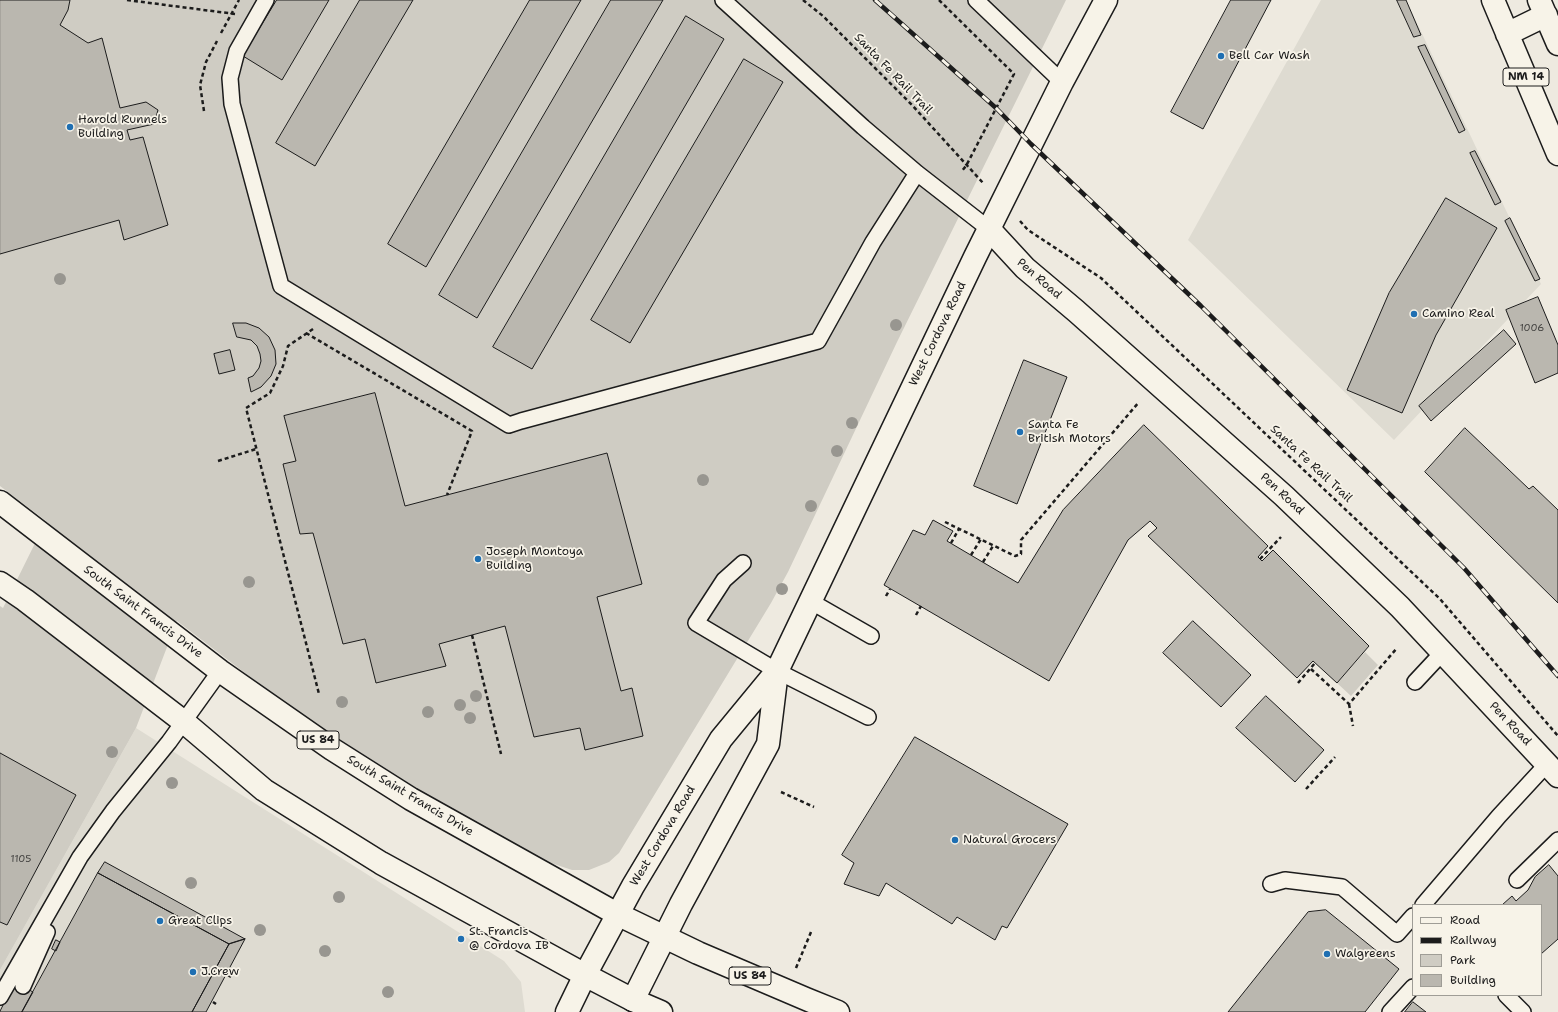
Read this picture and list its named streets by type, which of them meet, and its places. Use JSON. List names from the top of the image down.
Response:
{
  "streets": {
    "main road": [
      "NM 14",
      "Pen Road",
      "West Cordova Road",
      "South Saint Francis Drive",
      "US 84"
    ],
    "path": ["Santa Fe Rail Trail"]
  },
  "crossings": [
    ["Pen Road", "West Cordova Road"],
    ["West Cordova Road", "South Saint Francis Drive"]
  ],
  "places": [
    "Bell Car Wash",
    "Harold Runnels Building",
    "Camino Real",
    "Santa Fe British Motors",
    "Joseph Montoya Building",
    "Natural Grocers",
    "Great Clips",
    "St. Francis @ Cordova IB",
    "Walgreens",
    "J.Crew"
  ],
  "house_numbers": ["1006", "1105"],
  "legend": [
    "Road",
    "Railway",
    "Park",
    "Building"
  ]
}
